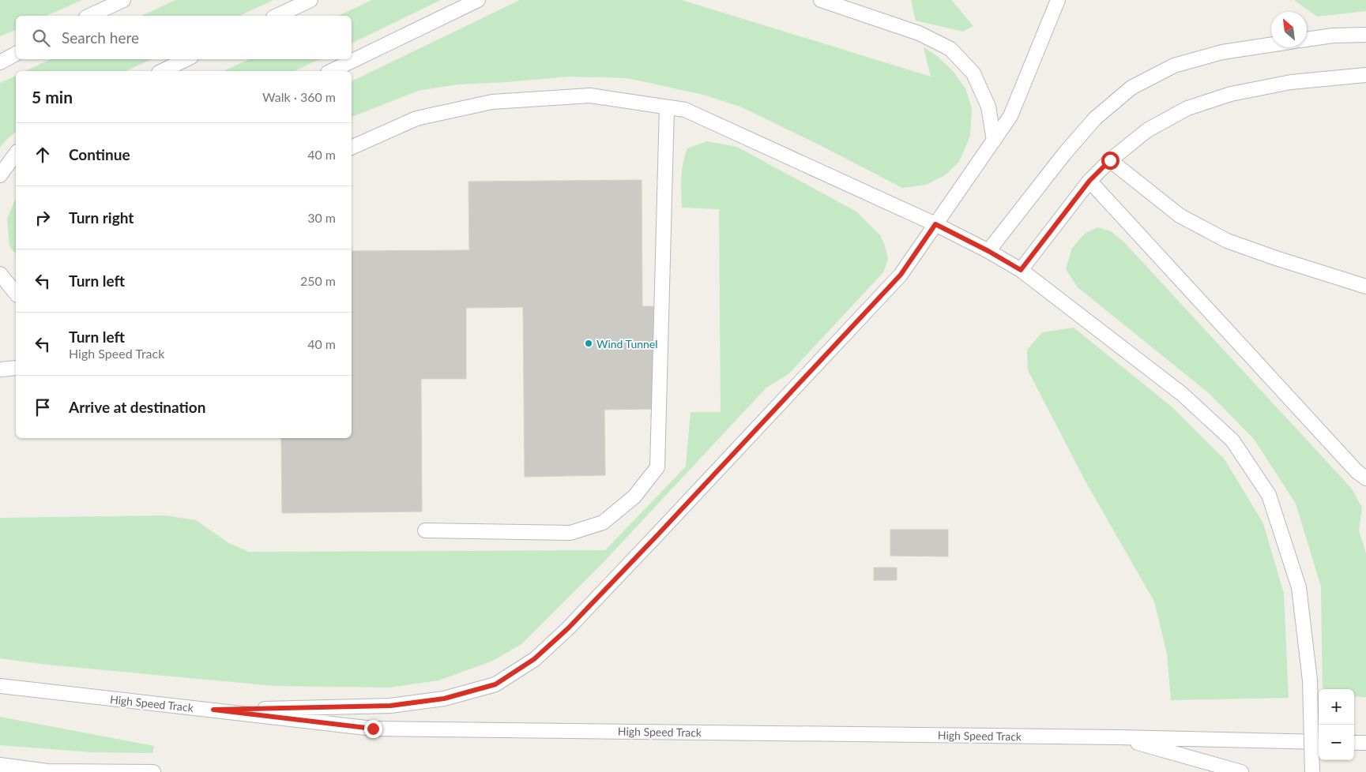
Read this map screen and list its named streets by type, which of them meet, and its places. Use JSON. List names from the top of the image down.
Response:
{
  "streets": {
    "lane": ["High Speed Track"]
  },
  "places": ["Wind Tunnel"],
  "north": "top left",
  "page": {
    "search": "Search here",
    "heading": ["5 min", "Walk · 360 m"],
    "list": [
      ["Continue", "40 m"],
      ["Turn right", "30 m"],
      ["Turn left", "250 m"],
      ["Turn left", "High Speed Track", "40 m"],
      "Arrive at destination"
    ],
    "map_buttons": ["+", "−"]
  }
}
